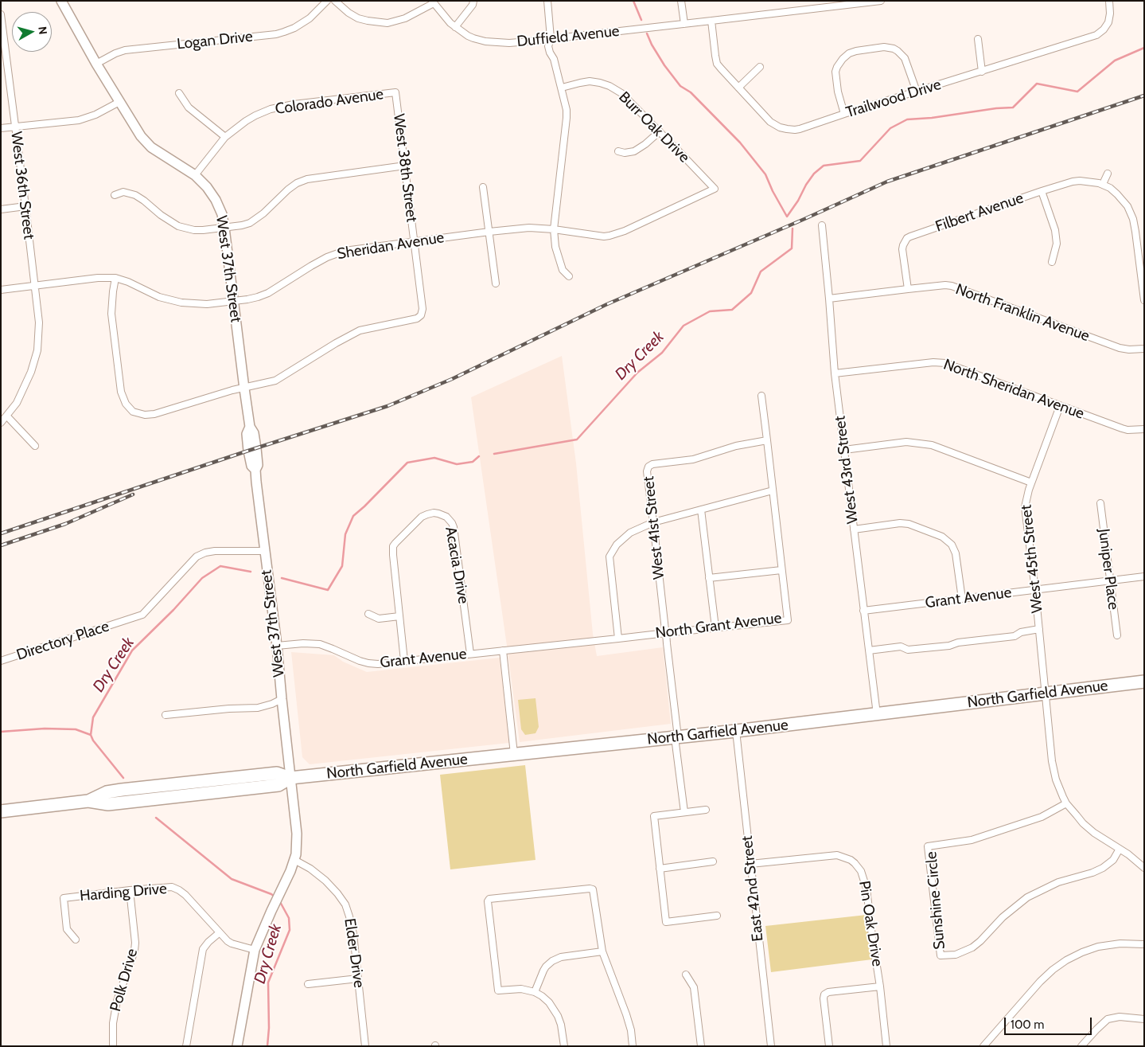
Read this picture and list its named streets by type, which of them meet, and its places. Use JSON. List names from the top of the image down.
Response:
{
  "streets": {
    "highway": ["North Garfield Avenue"],
    "street": [
      "Duffield Avenue",
      "Logan Drive",
      "Trailwood Drive",
      "Colorado Avenue",
      "Burr Oak Drive",
      "West 38th Street",
      "West 36th Street",
      "Filbert Avenue",
      "Sheridan Avenue",
      "West 37th Street",
      "North Franklin Avenue",
      "North Sheridan Avenue",
      "West 43rd Street",
      "West 41st Street",
      "West 45th Street",
      "Acacia Drive",
      "Juniper Place",
      "Grant Avenue",
      "North Grant Avenue",
      "Directory Place",
      "East 42nd Street",
      "Harding Drive",
      "Sunshine Circle",
      "Pin Oak Drive",
      "Elder Drive",
      "Polk Drive"
    ]
  },
  "crossings": [
    ["Duffield Avenue", "Trailwood Drive"],
    ["Logan Drive", "West 37th Street"],
    ["Colorado Avenue", "West 38th Street"],
    ["Colorado Avenue", "West 37th Street"],
    ["Burr Oak Drive", "Sheridan Avenue"],
    ["West 38th Street", "Sheridan Avenue"],
    ["West 38th Street", "West 37th Street"],
    ["West 36th Street", "Sheridan Avenue"],
    ["Filbert Avenue", "North Franklin Avenue"],
    ["Sheridan Avenue", "West 37th Street"],
    ["West 37th Street", "Grant Avenue"],
    ["West 37th Street", "Directory Place"],
    ["West 37th Street", "North Garfield Avenue"],
    ["West 37th Street", "Harding Drive"],
    ["West 37th Street", "Elder Drive"],
    ["North Franklin Avenue", "West 43rd Street"],
    ["North Sheridan Avenue", "West 43rd Street"],
    ["North Sheridan Avenue", "West 45th Street"],
    ["West 43rd Street", "Grant Avenue"],
    ["West 43rd Street", "North Garfield Avenue"],
    ["West 41st Street", "North Grant Avenue"],
    ["West 41st Street", "North Garfield Avenue"],
    ["West 45th Street", "Grant Avenue"],
    ["West 45th Street", "North Garfield Avenue"],
    ["West 45th Street", "Sunshine Circle"],
    ["Acacia Drive", "Grant Avenue"],
    ["Juniper Place", "Grant Avenue"],
    ["Grant Avenue", "North Grant Avenue"],
    ["North Garfield Avenue", "East 42nd Street"],
    ["East 42nd Street", "Pin Oak Drive"],
    ["Harding Drive", "Polk Drive"]
  ],
  "water": ["Dry Creek"],
  "scale_bar": "100 m",
  "north": "right"
}
